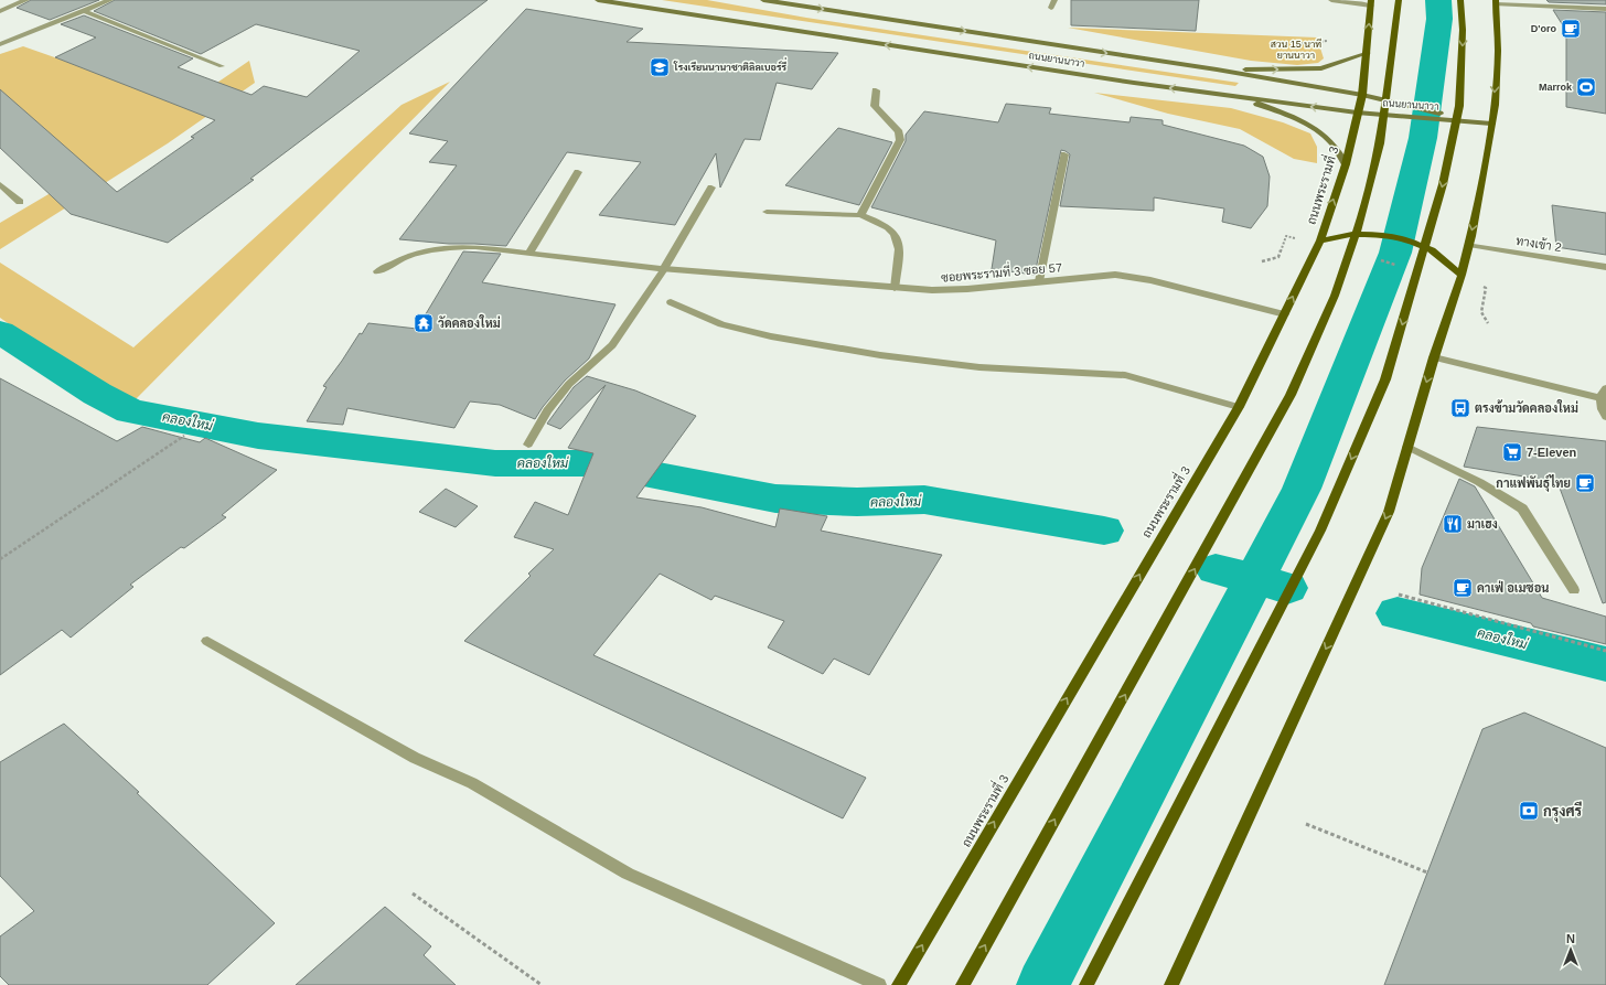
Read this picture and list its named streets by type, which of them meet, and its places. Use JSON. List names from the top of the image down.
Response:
{
  "streets": {
    "main road": ["ถนนยานนาวา", "ถนนพระรามที่ 3"],
    "street": ["ทางเข้า 2", "ซอยพระรามที่ 3 ซอย 57"]
  },
  "crossings": [
    ["ถนนยานนาวา", "ถนนพระรามที่ 3"],
    ["ถนนพระรามที่ 3", "ซอยพระรามที่ 3 ซอย 57"]
  ],
  "water": ["คลองใหม่"],
  "parks": ["สวน 15 นาที ยานนาวา"],
  "places": {
    "cafe": ["D'oro", "กาแฟพันธ์ุไทย", "คาเฟ่ อเมซอน"],
    "school or university": ["โรงเรียนนานาชาติลิลเบอร์รี่"],
    "sports": ["Marrok"],
    "temple": ["วัดคลองใหม่"],
    "bus stop": ["ตรงข้ามวัดคลองใหม่"],
    "supermarket": ["7-Eleven"],
    "restaurant": ["มาเฮง"],
    "bank": ["กรุงศรี"]
  },
  "north": "top"
}
